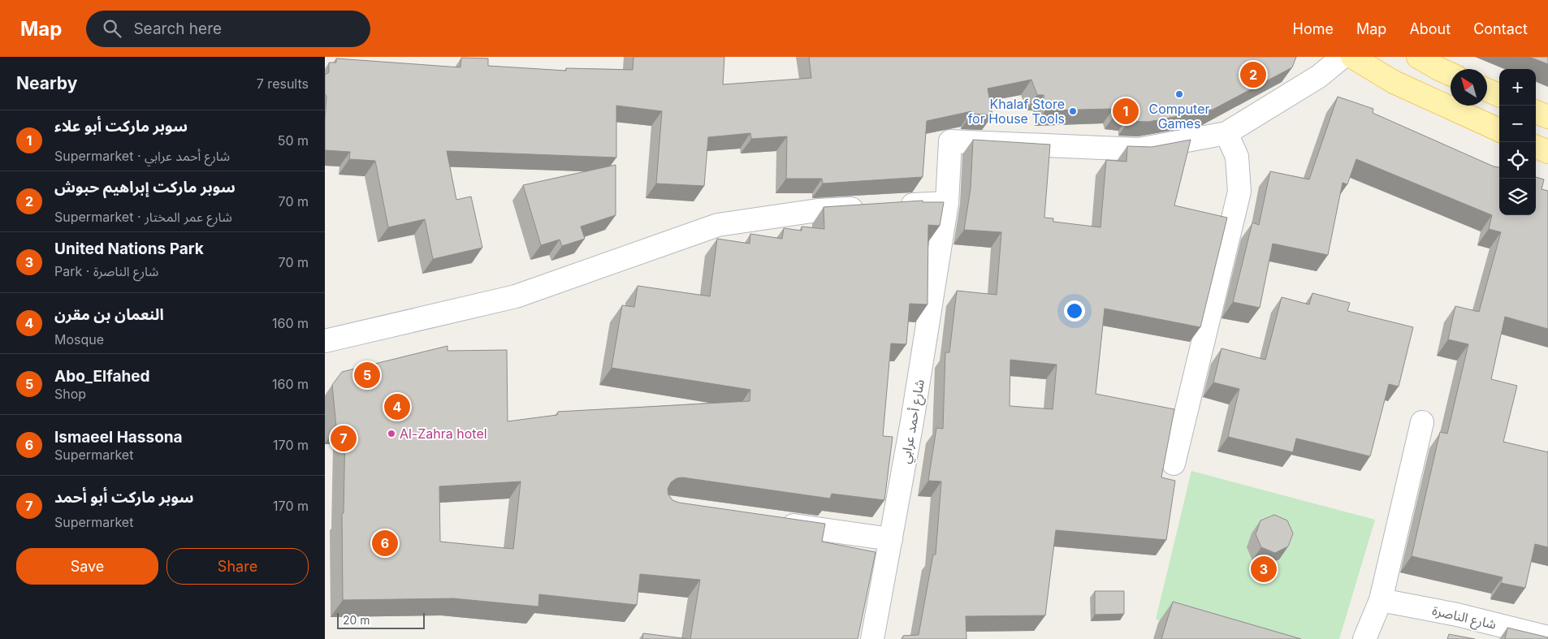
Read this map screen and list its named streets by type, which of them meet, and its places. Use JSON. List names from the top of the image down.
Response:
{
  "streets": {
    "street": ["شارع أحمد عرابي", "شارع الناصرة"]
  },
  "places": ["Computer Games", "Khalaf Store for House Tools", "Al-Zahra hotel"],
  "scale_bar": "20 m",
  "north": "top left",
  "page": {
    "header": "Map",
    "search": "Search here",
    "nav": [
      "Home",
      "Map",
      "About",
      "Contact"
    ],
    "heading": ["Nearby", "7 results"],
    "pins": [
      "2",
      "1",
      "5",
      "4",
      "7",
      "6",
      "3"
    ],
    "map_buttons": ["+", "−"],
    "list": [
      {
        "mark": "1",
        "name": "سوبر ماركت أبو علاء",
        "note": "Supermarket · شارع أحمد عرابي",
        "value": "50 m"
      },
      {
        "mark": "2",
        "name": "سوبر ماركت إبراهيم حبوش",
        "note": "Supermarket · شارع عمر المختار",
        "value": "70 m"
      },
      {
        "mark": "3",
        "name": "United Nations Park",
        "note": "Park · شارع الناصرة",
        "value": "70 m"
      },
      {
        "mark": "4",
        "name": "النعمان بن مقرن",
        "note": "Mosque",
        "value": "160 m"
      },
      {
        "mark": "5",
        "name": "Abo_Elfahed",
        "note": "Shop",
        "value": "160 m"
      },
      {
        "mark": "6",
        "name": "Ismaeel Hassona",
        "note": "Supermarket",
        "value": "170 m"
      },
      {
        "mark": "7",
        "name": "سوبر ماركت أبو أحمد",
        "note": "Supermarket",
        "value": "170 m"
      }
    ],
    "buttons": ["Save", "Share"],
    "scale": "20 m"
  }
}
